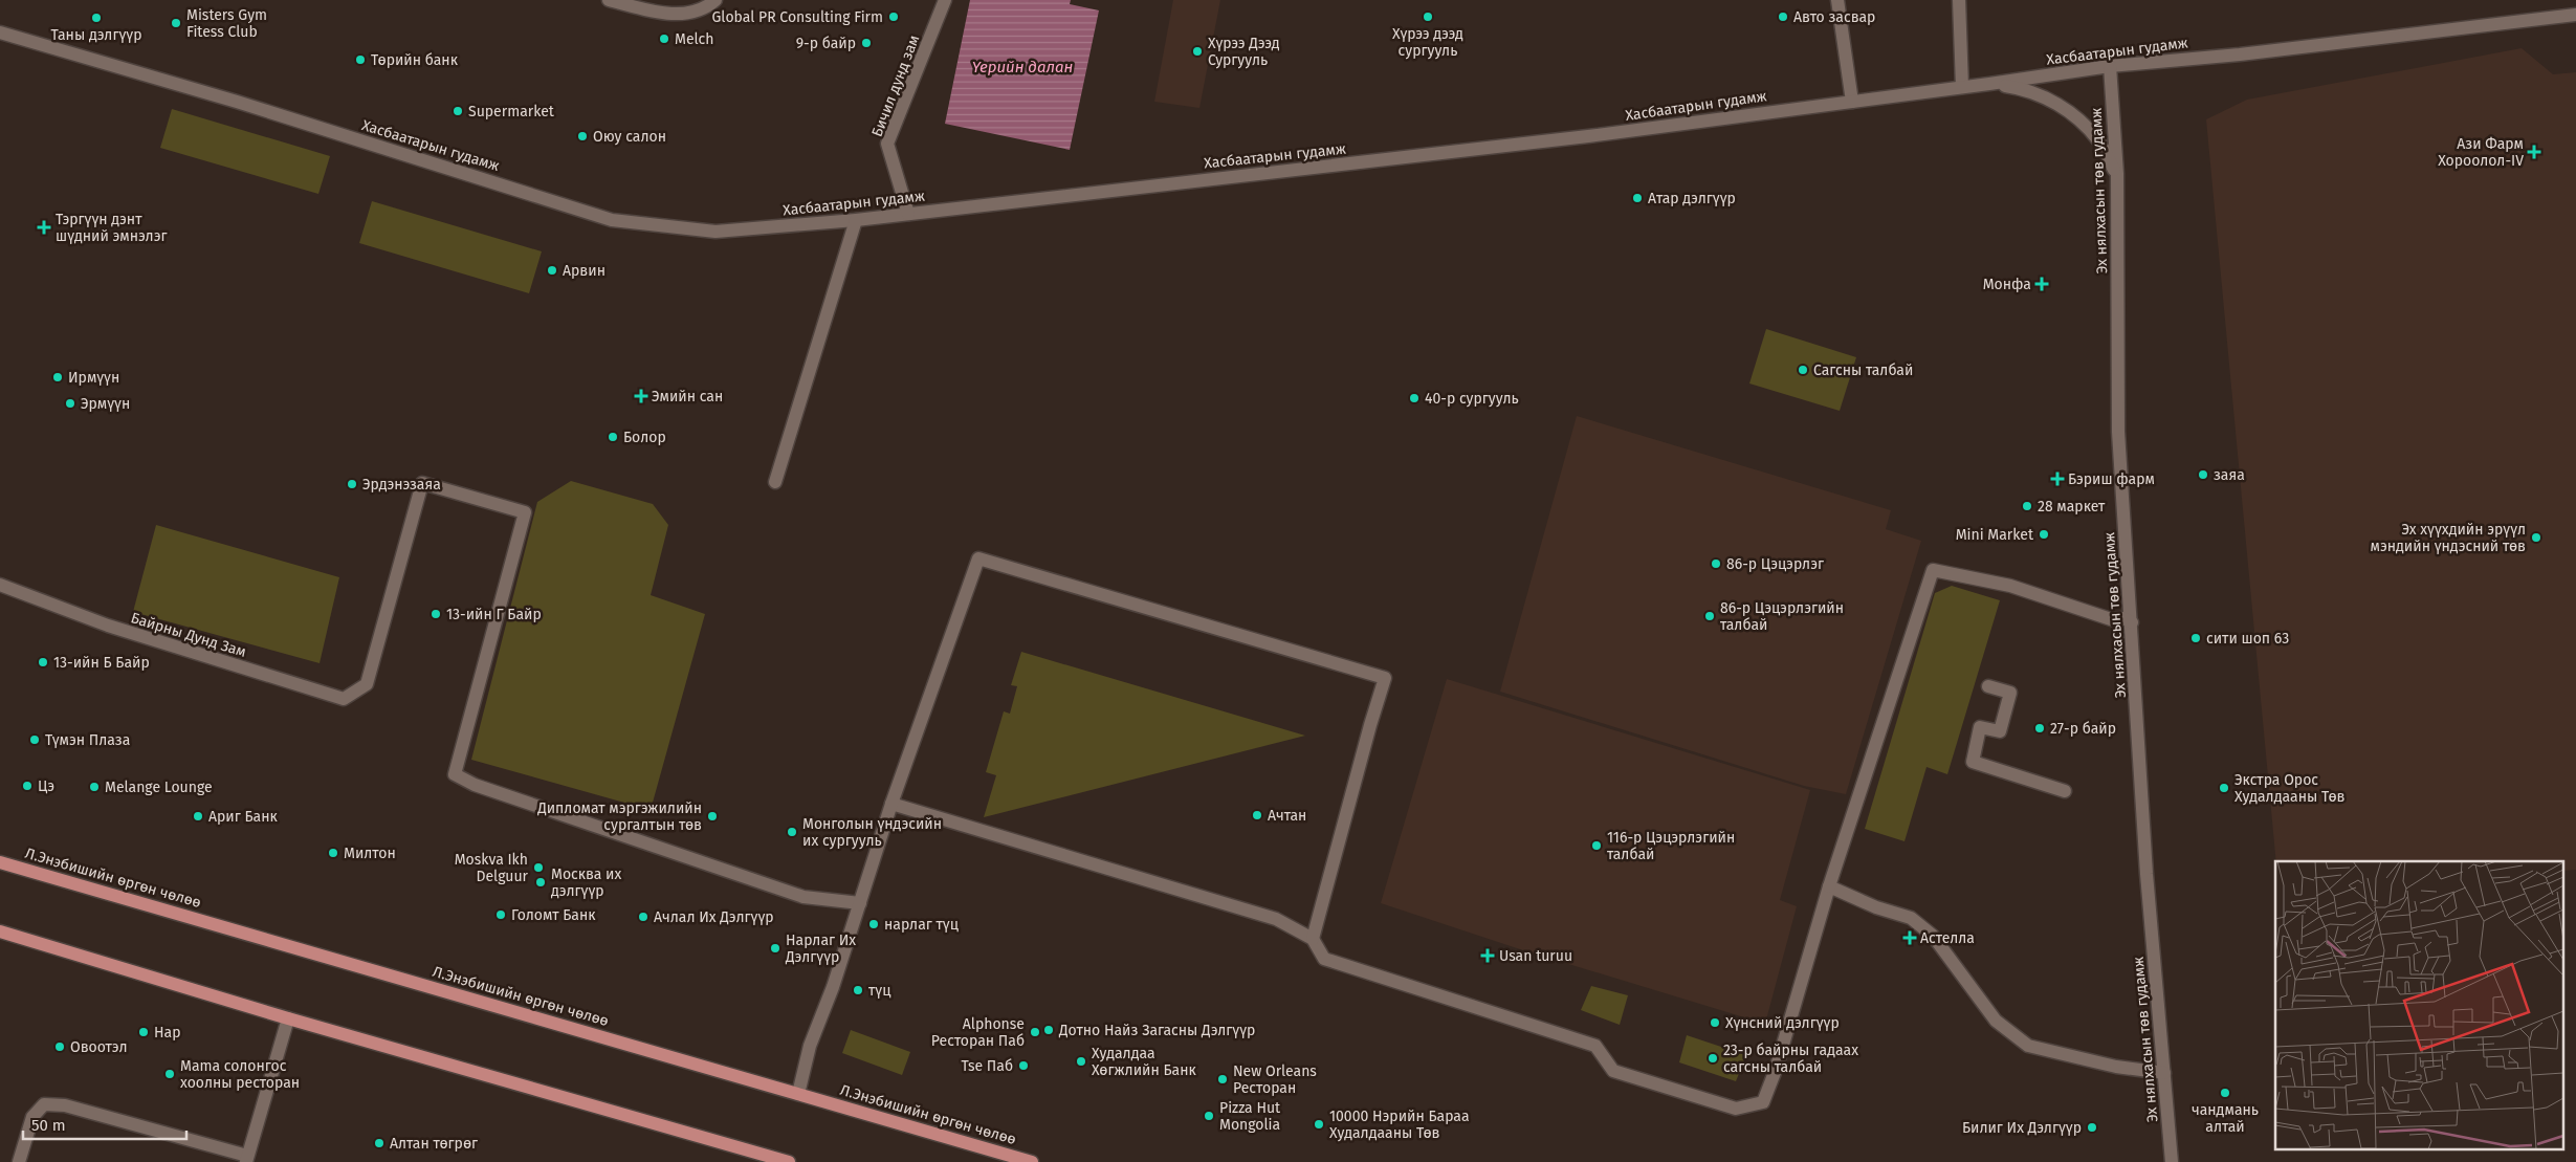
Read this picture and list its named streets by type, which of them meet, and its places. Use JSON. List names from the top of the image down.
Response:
{
  "streets": {
    "main road": ["Л.Энэбишийн өргөн чөлөө"],
    "street": [
      "Хасбаатарын гудамж",
      "Бичил дунд зам",
      "Эх нялхасын төв гудамж",
      "Байрны Дунд Зам"
    ]
  },
  "crossings": [
    ["Хасбаатарын гудамж", "Бичил дунд зам"],
    ["Хасбаатарын гудамж", "Эх нялхасын төв гудамж"]
  ],
  "water": ["Үерийн далан"],
  "places": {
    "other": [
      "Global PR Consulting Firm",
      "Хүрээ дээд сургууль",
      "Авто засвар",
      "Таны дэлгүүр",
      "Misters Gym Fitess Club",
      "Melch",
      "9-р байр",
      "Хүрээ Дээд Сургууль",
      "Төрийн банк",
      "Supermarket",
      "Оюу салон",
      "Атар дэлгүүр",
      "Арвин",
      "Сагсны талбай",
      "Ирмүүн",
      "40-р сургууль",
      "Эрмүүн",
      "Болор",
      "заяа",
      "Эрдэнэзаяа",
      "28 маркет",
      "Mini Market",
      "Эх хүүхдийн эрүүл мэндийн үндэсний төв",
      "86-р Цэцэрлэг",
      "13-ийн Г Байр",
      "86-р Цэцэрлэгийн талбай",
      "сити шоп 63",
      "13-ийн Б Байр",
      "27-р байр",
      "Түмэн Плаза",
      "Цэ",
      "Melange Lounge",
      "Экстра Орос Худалдааны Төв",
      "Ачтан",
      "Ариг Банк",
      "Дипломат мэргэжилийн сургалтын төв",
      "Монголын үндэсийн их сургууль",
      "116-р Цэцэрлэгийн талбай",
      "Милтон",
      "Moskva Ikh Delguur",
      "Москва их дэлгүүр",
      "Голомт Банк",
      "Ачлал Их Дэлгүүр",
      "нарлаг түц",
      "Нарлаг Их Дэлгүүр",
      "түц",
      "Хүнсний дэлгүүр",
      "Дотно Найз Загасны Дэлгүүр",
      "Нар",
      "Alphonse Ресторан Паб",
      "Овоотэл",
      "23-р байрны гадаах сагсны талбай",
      "Худалдаа Хөгжлийн Банк",
      "Tse Паб",
      "Mama солонгос хоолны ресторан",
      "New Orleans Ресторан",
      "чандмань алтай",
      "Pizza Hut Mongolia",
      "10000 Нэрийн Бараа Худалдааны Төв",
      "Билиг Их Дэлгүүр",
      "Алтан төгрөг"
    ],
    "health": [
      "Ази Фарм Хороолол-IV",
      "Тэргүүн дэнт шүдний эмнэлэг",
      "Монфа",
      "Эмийн сан",
      "Бэриш фарм",
      "Астелла",
      "Usan turuu"
    ]
  },
  "scale_bar": "50 m"
}
